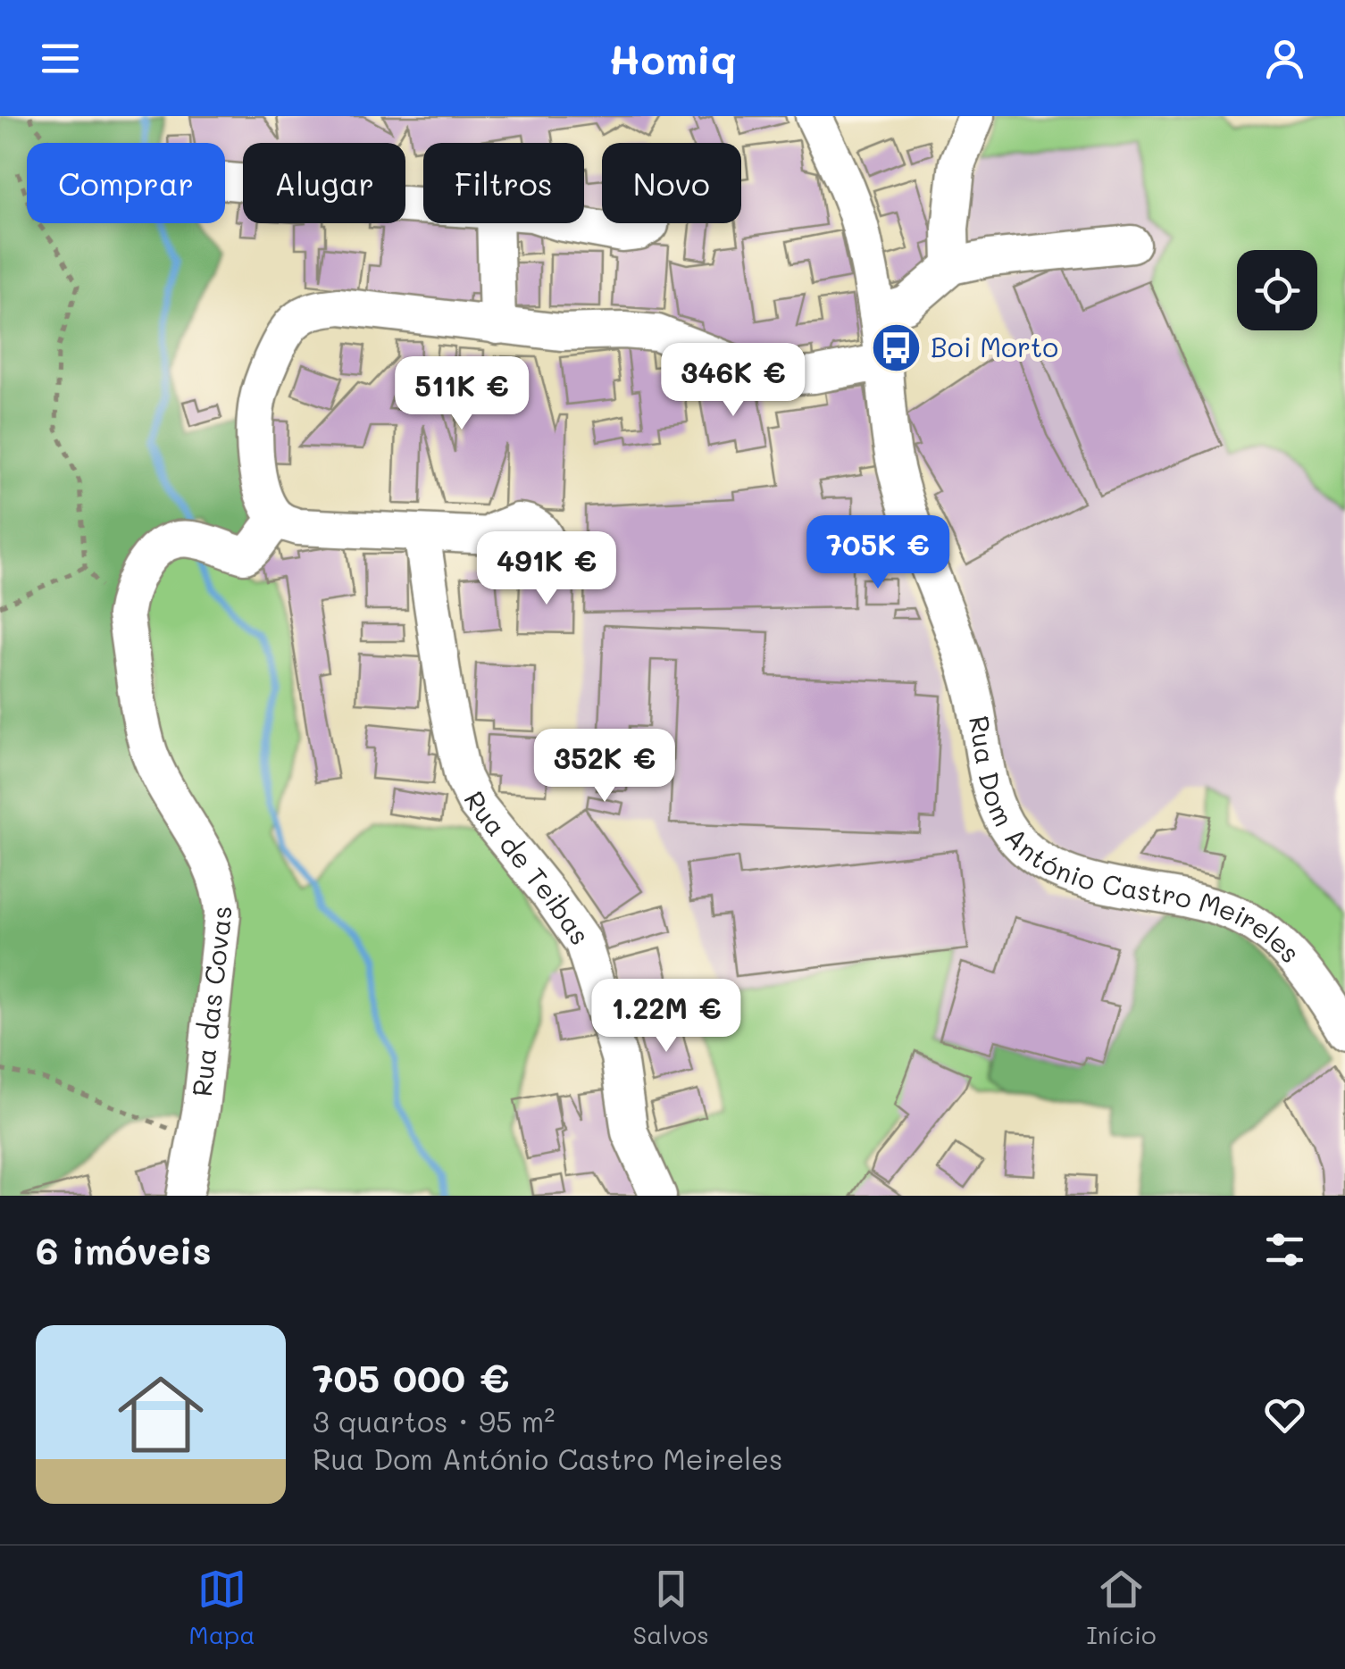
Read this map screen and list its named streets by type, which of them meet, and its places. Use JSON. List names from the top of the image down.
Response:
{
  "streets": {
    "street": ["Rua Dom António Castro Meireles", "Rua de Teibas", "Rua das Covas"]
  },
  "places": {
    "bus stop": ["Boi Morto"]
  },
  "page": {
    "header": "Homiq",
    "chip": [
      "Comprar",
      "Alugar",
      "Filtros",
      "Novo"
    ],
    "price": [
      "346K €",
      "511K €",
      "705K €",
      "491K €",
      "352K €",
      "1.22M €"
    ],
    "heading": "6 imóveis",
    "list": [
      {
        "name": "705 000 €",
        "note": "3 quartos · 95 m² · Rua Dom António Castro Meireles"
      }
    ],
    "tabs": ["Mapa", "Salvos", "Início"]
  }
}
